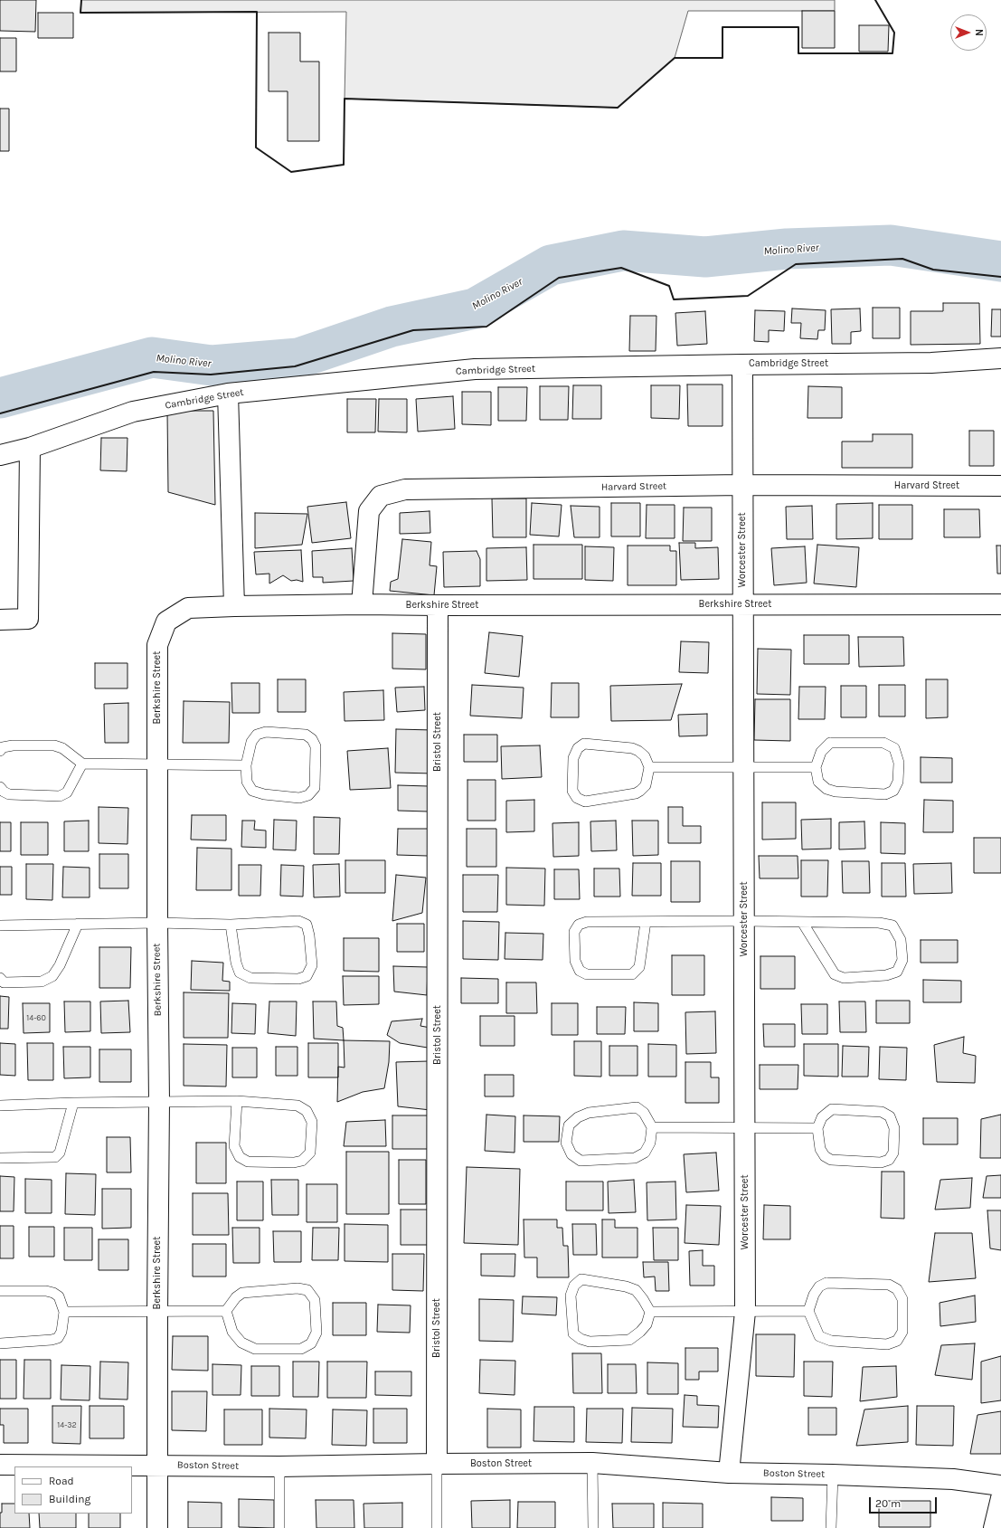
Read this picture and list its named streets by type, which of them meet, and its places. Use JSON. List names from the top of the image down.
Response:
{
  "streets": {
    "street": [
      "Cambridge Street",
      "Harvard Street",
      "Worcester Street",
      "Berkshire Street",
      "Bristol Street",
      "Boston Street"
    ]
  },
  "crossings": [
    ["Cambridge Street", "Worcester Street"],
    ["Harvard Street", "Worcester Street"],
    ["Harvard Street", "Berkshire Street"],
    ["Worcester Street", "Berkshire Street"],
    ["Worcester Street", "Boston Street"],
    ["Berkshire Street", "Bristol Street"],
    ["Berkshire Street", "Boston Street"],
    ["Bristol Street", "Boston Street"]
  ],
  "water": ["Molino River"],
  "house_numbers": ["14-60", "14-32"],
  "legend": ["Road", "Building"],
  "scale_bar": "20 m",
  "north": "right"
}
